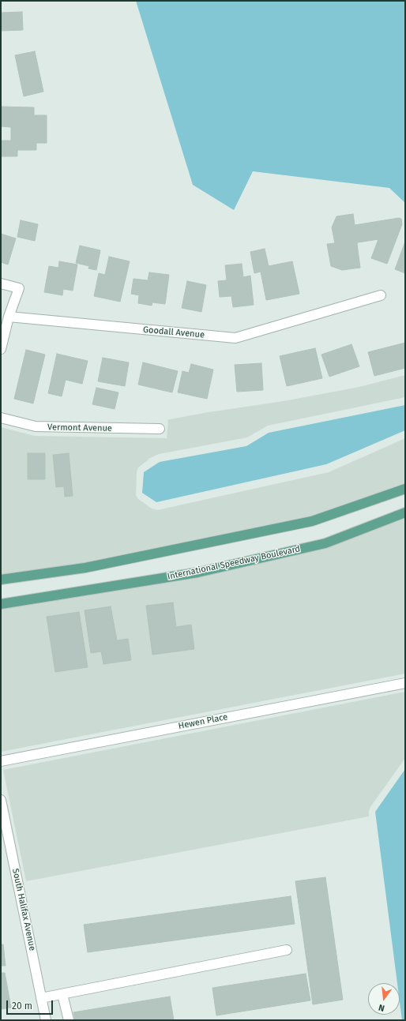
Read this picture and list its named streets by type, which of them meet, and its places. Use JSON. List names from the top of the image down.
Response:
{
  "streets": {
    "main road": ["International Speedway Boulevard"],
    "street": [
      "Goodall Avenue",
      "Vermont Avenue",
      "Hewen Place",
      "South Halifax Avenue"
    ]
  },
  "scale_bar": "20 m",
  "north": "bottom"
}
